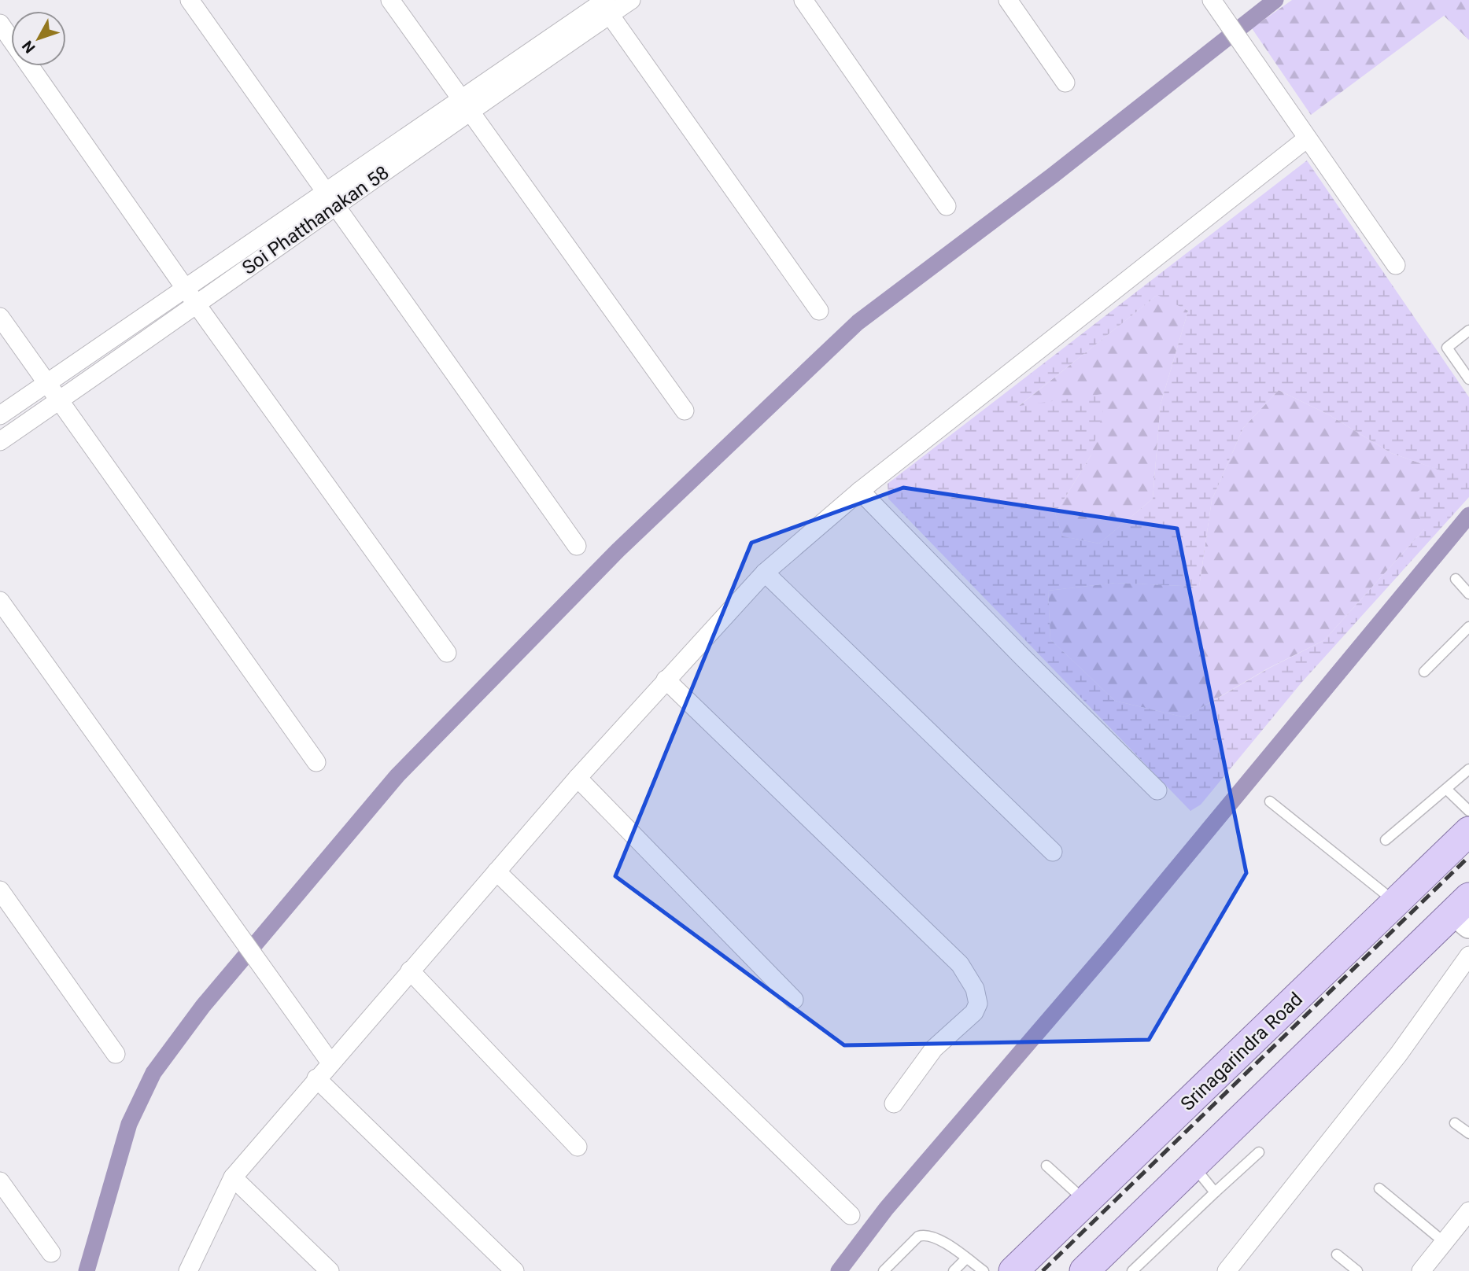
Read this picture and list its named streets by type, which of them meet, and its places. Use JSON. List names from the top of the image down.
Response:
{
  "streets": {
    "main road": ["Srinagarindra Road"],
    "street": ["Soi Phatthanakan 58"]
  },
  "north": "bottom left"
}
